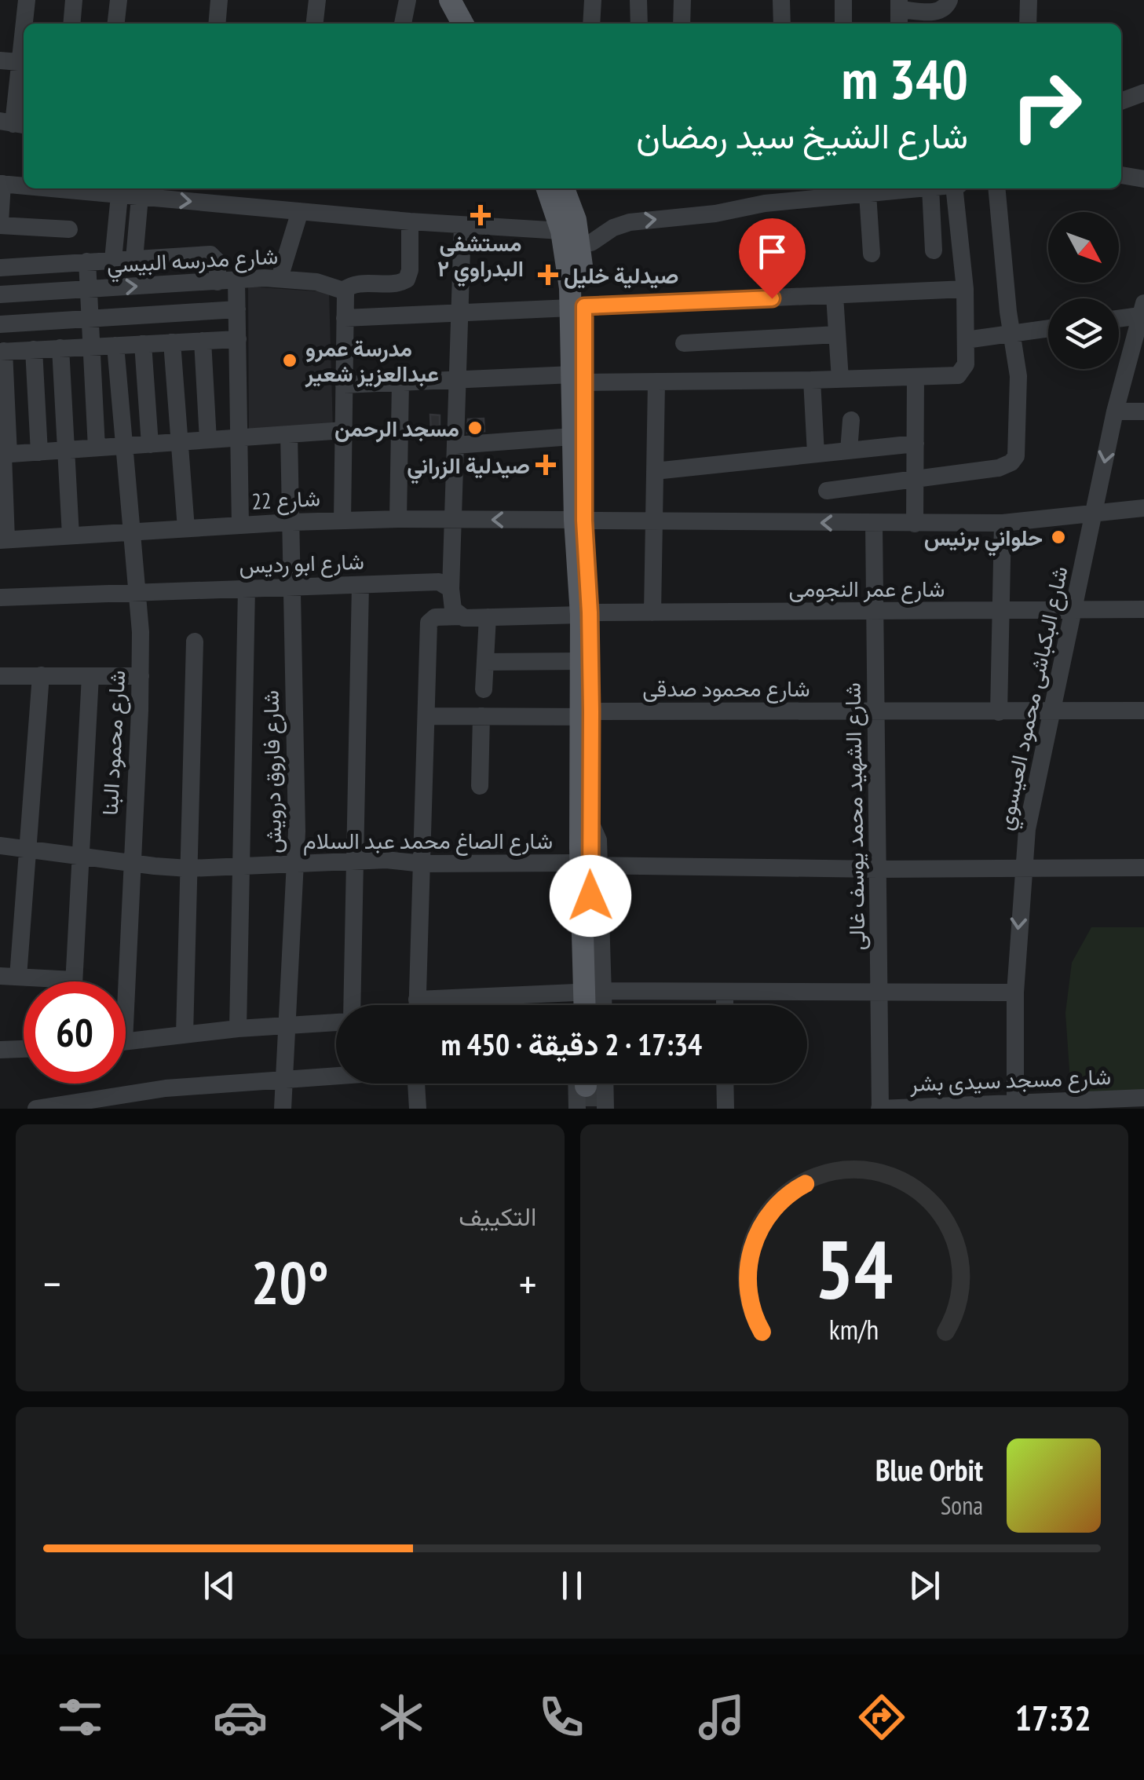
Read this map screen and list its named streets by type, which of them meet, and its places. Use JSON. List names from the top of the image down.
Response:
{
  "streets": {
    "street": [
      "شارع مدرسه البيسي",
      "شارع 22",
      "شارع ابو رديس",
      "شارع عمر النجومى",
      "شارع محمود صدقى",
      "شارع البكباشى محمود العيسوي",
      "شارع محمود البنا",
      "شارع فاروق درويش",
      "شارع الشهيد محمد يوسف غالى",
      "شارع الصاغ محمد عبد السلام",
      "شارع مسجد سيدى بشر"
    ]
  },
  "crossings": [
    ["شارع 22", "شارع البكباشى محمود العيسوي"],
    ["شارع 22", "شارع محمود البنا"],
    ["شارع 22", "شارع فاروق درويش"],
    ["شارع 22", "شارع الشهيد محمد يوسف غالى"],
    ["شارع ابو رديس", "شارع محمود البنا"],
    ["شارع ابو رديس", "شارع فاروق درويش"],
    ["شارع عمر النجومى", "شارع البكباشى محمود العيسوي"],
    ["شارع عمر النجومى", "شارع الشهيد محمد يوسف غالى"],
    ["شارع محمود صدقى", "شارع البكباشى محمود العيسوي"],
    ["شارع محمود صدقى", "شارع الشهيد محمد يوسف غالى"],
    ["شارع البكباشى محمود العيسوي", "شارع الصاغ محمد عبد السلام"],
    ["شارع البكباشى محمود العيسوي", "شارع مسجد سيدى بشر"],
    ["شارع محمود البنا", "شارع الصاغ محمد عبد السلام"],
    ["شارع فاروق درويش", "شارع الصاغ محمد عبد السلام"],
    ["شارع الشهيد محمد يوسف غالى", "شارع الصاغ محمد عبد السلام"],
    ["شارع الشهيد محمد يوسف غالى", "شارع مسجد سيدى بشر"]
  ],
  "places": {
    "health": ["مستشفى البدراوي ٢", "صيدلية خليل", "صيدلية الزراني"],
    "other": ["مدرسة عمرو عبدالعزيز شعير", "مسجد الرحمن", "حلواني برنيس"]
  },
  "north": "bottom right",
  "page": {
    "turn": ["340 m", "شارع الشيخ سيد رمضان"],
    "limit": "60",
    "trip": "17:34 · 2 دقيقة · 450 m",
    "tile": "التكييف",
    "heat": ["−", "20°", "+"],
    "song": ["Blue Orbit", "Sona"],
    "tabs": "17:32",
    "gauge": ["54", "km/h"]
  }
}
